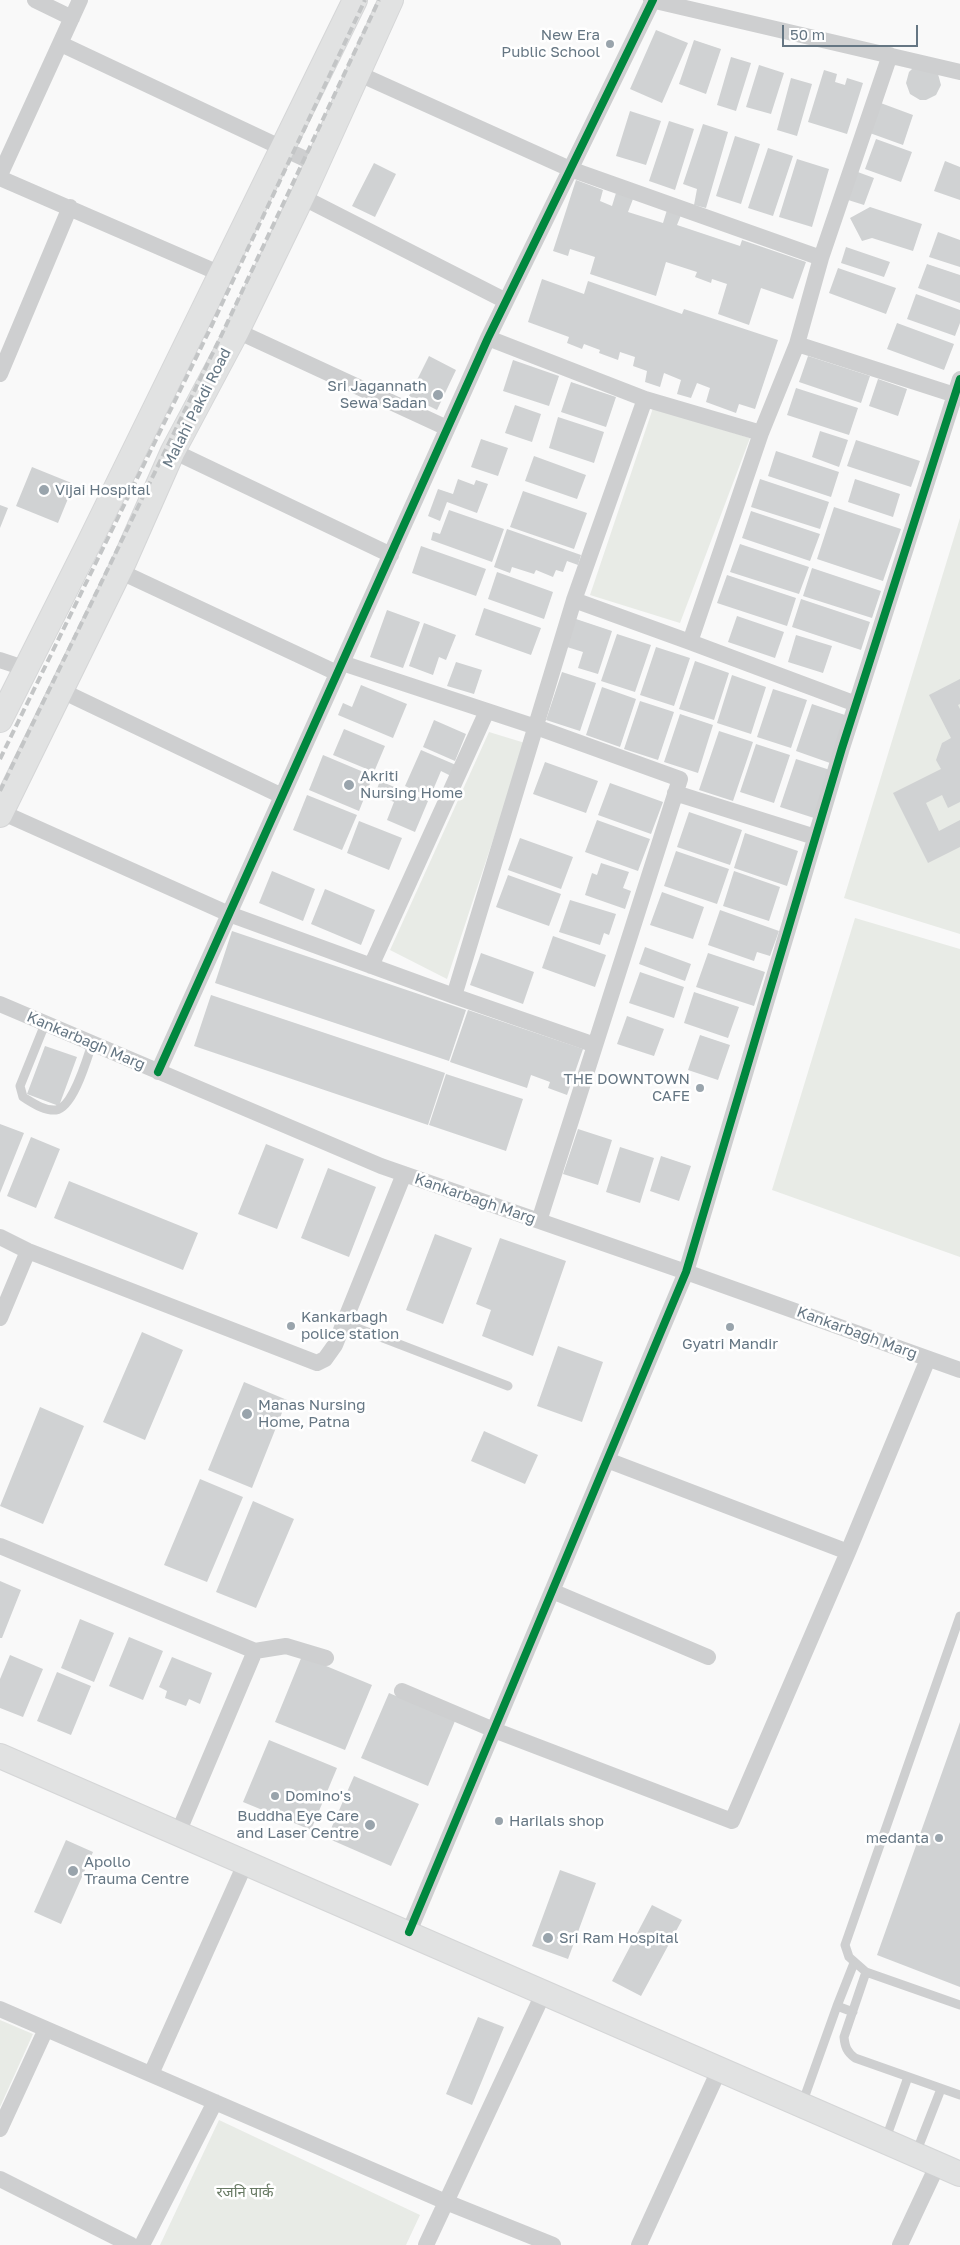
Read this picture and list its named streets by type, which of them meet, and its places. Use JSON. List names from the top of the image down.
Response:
{
  "streets": {
    "main road": ["Malahi Pakdi Road"],
    "street": ["Kankarbagh Marg"]
  },
  "parks": ["रजनि पार्क"],
  "places": [
    "New Era Public School",
    "Sri Jagannath Sewa Sadan",
    "Vijai Hospital",
    "Akriti Nursing Home",
    "THE DOWNTOWN CAFE",
    "Kankarbagh police station",
    "Gyatri Mandir",
    "Manas Nursing Home, Patna",
    "Domino's",
    "Harilals shop",
    "Buddha Eye Care and Laser Centre",
    "medanta",
    "Apollo Trauma Centre",
    "Sri Ram Hospital"
  ],
  "scale_bar": "50 m"
}
